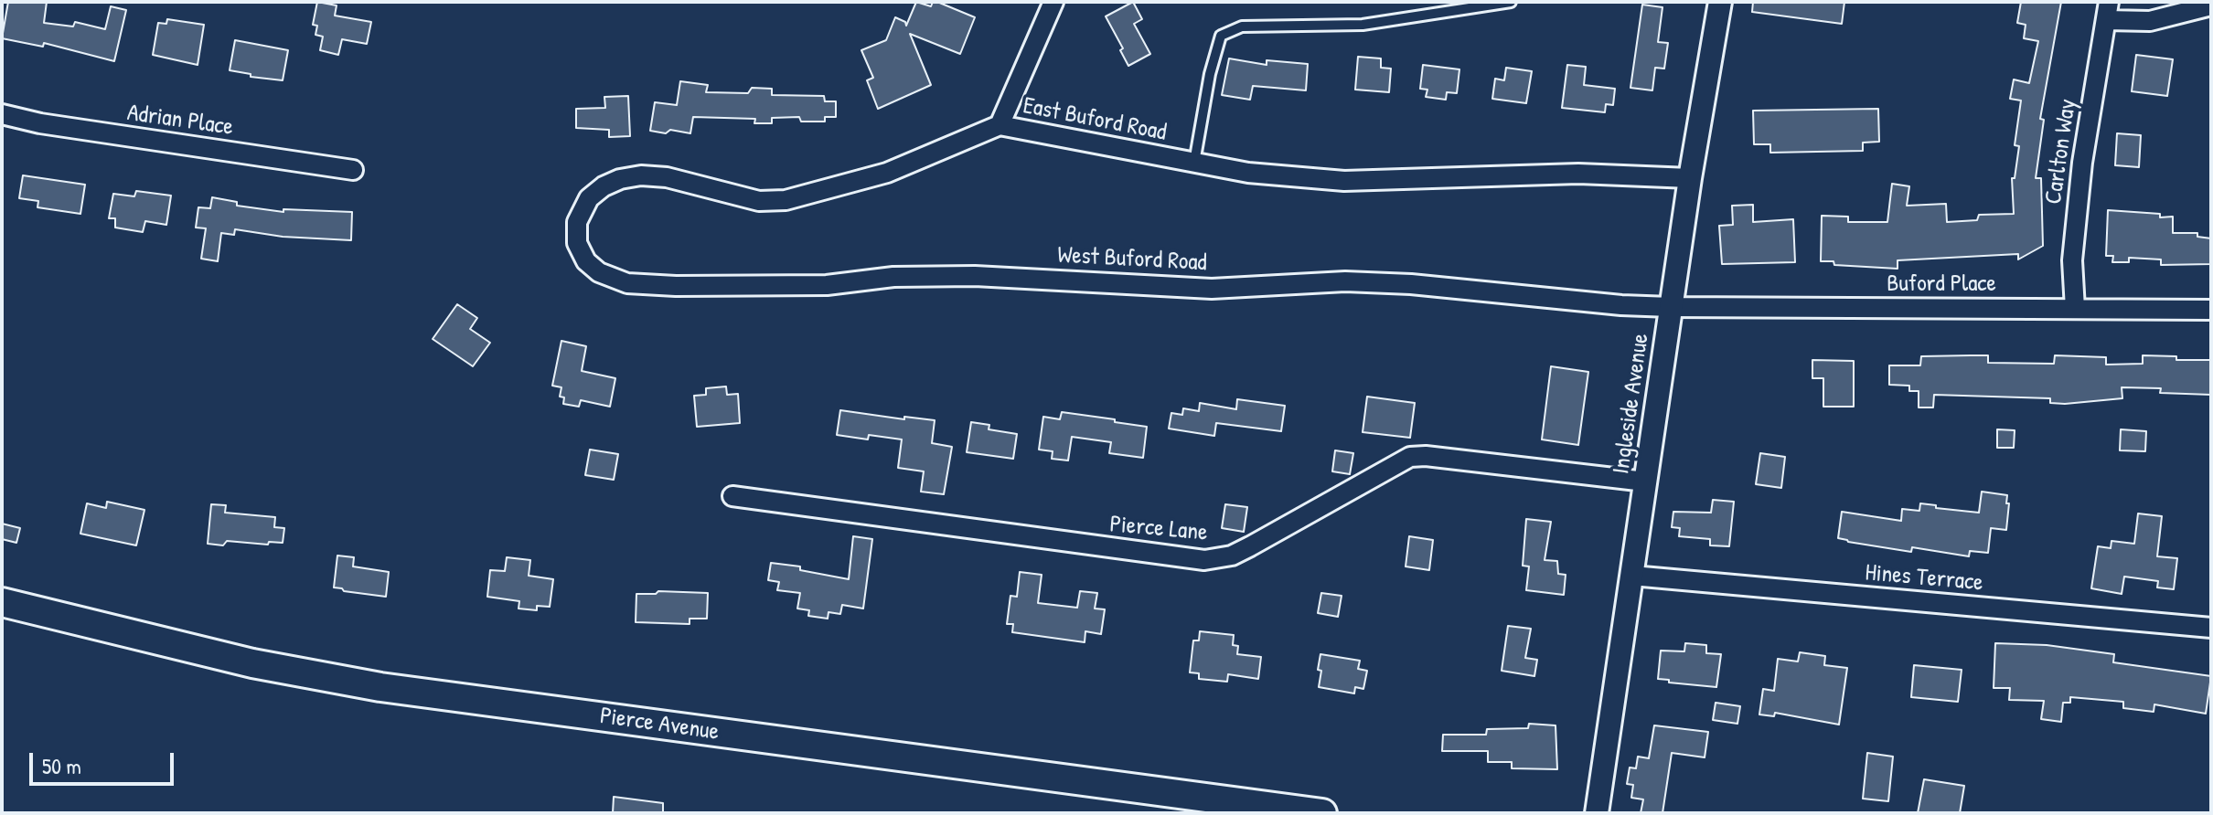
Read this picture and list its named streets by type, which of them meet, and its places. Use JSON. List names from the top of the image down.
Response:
{
  "streets": {
    "main road": ["Pierce Avenue"],
    "street": [
      "East Buford Road",
      "Adrian Place",
      "Carlton Way",
      "West Buford Road",
      "Buford Place",
      "Ingleside Avenue",
      "Pierce Lane",
      "Hines Terrace"
    ]
  },
  "crossings": [
    ["East Buford Road", "West Buford Road"],
    ["East Buford Road", "Ingleside Avenue"],
    ["Carlton Way", "Buford Place"],
    ["West Buford Road", "Buford Place"],
    ["West Buford Road", "Ingleside Avenue"],
    ["Buford Place", "Ingleside Avenue"],
    ["Ingleside Avenue", "Pierce Lane"],
    ["Ingleside Avenue", "Hines Terrace"]
  ],
  "scale_bar": "50 m"
}
